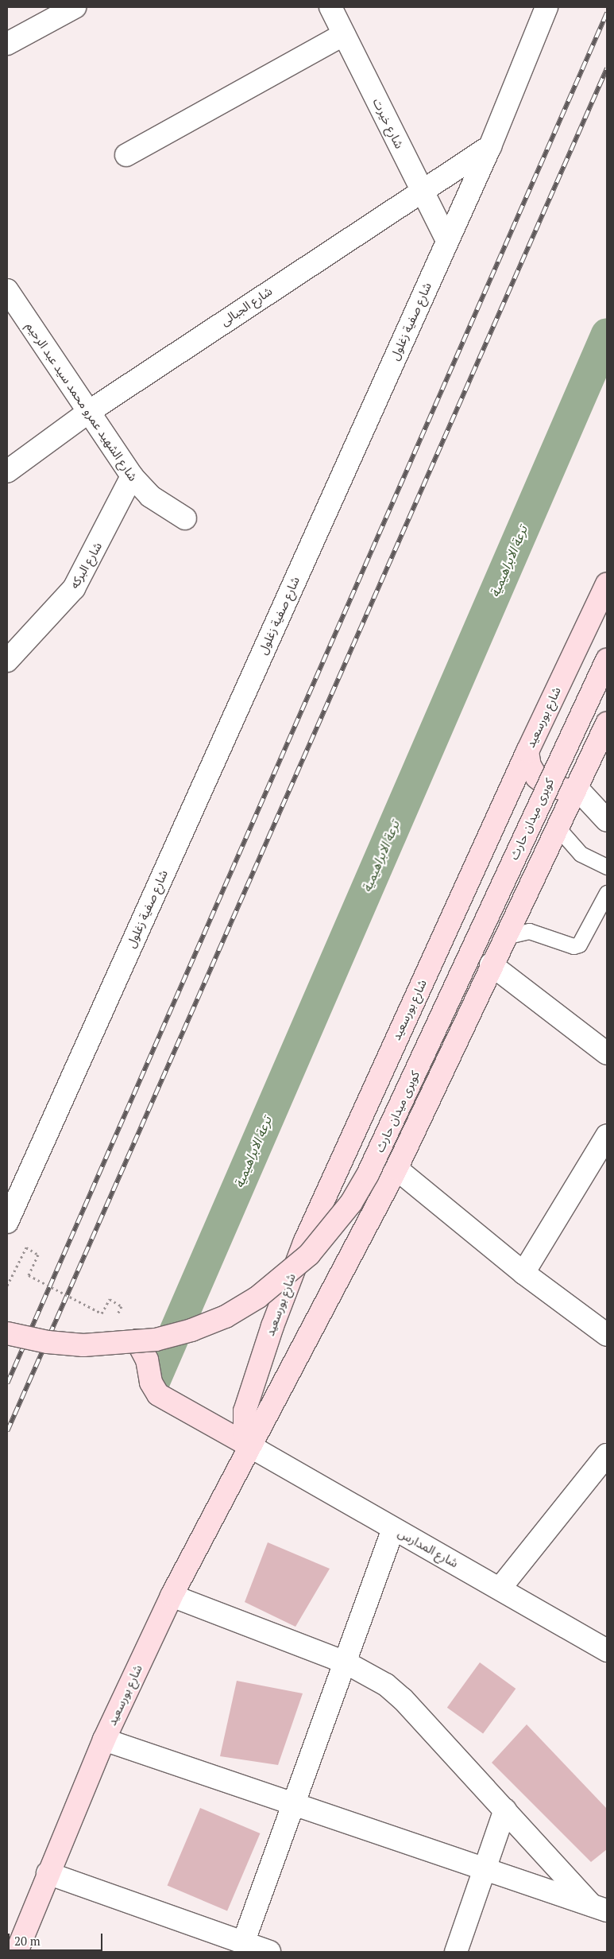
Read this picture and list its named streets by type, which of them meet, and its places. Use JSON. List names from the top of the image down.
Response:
{
  "streets": {
    "main road": ["شارع بورسعيد", "كوبرى ميدان حارث"],
    "street": [
      "شارع خيرت",
      "شارع الجبالى",
      "شارع صفية زغلول",
      "شارع الشهيد عمرو محمد سيد عبد الرحيم",
      "شارع البركه",
      "شارع المدارس"
    ]
  },
  "crossings": [
    ["شارع خيرت", "شارع الجبالى"],
    ["شارع خيرت", "شارع صفية زغلول"],
    ["شارع الجبالى", "شارع صفية زغلول"],
    ["شارع الجبالى", "شارع الشهيد عمرو محمد سيد عبد الرحيم"],
    ["شارع الشهيد عمرو محمد سيد عبد الرحيم", "شارع البركه"],
    ["شارع بورسعيد", "شارع المدارس"]
  ],
  "water": ["ترعة الابراهيمية"],
  "scale_bar": "20 m"
}
